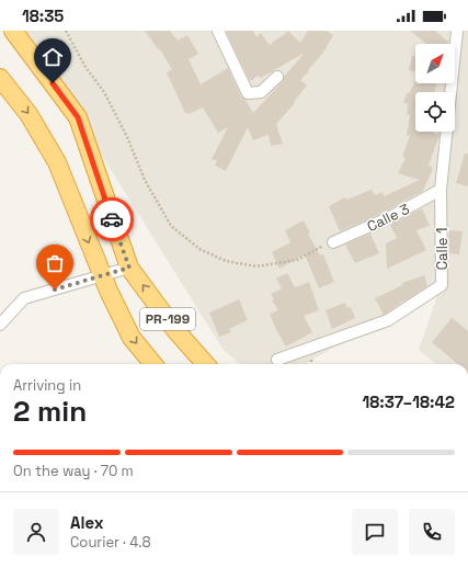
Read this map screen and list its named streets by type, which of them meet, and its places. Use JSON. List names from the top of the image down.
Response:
{
  "streets": {
    "highway": ["PR-199"],
    "street": ["Calle 3", "Calle 1"]
  },
  "crossings": [
    ["Calle 3", "Calle 1"]
  ],
  "north": "top right",
  "page": {
    "status": "18:35",
    "heading": ["2 min", "Arriving in", "18:37–18:42"],
    "panel": ["Alex", "Courier · 4.8"],
    "bar": "On the way · 70 m"
  }
}
